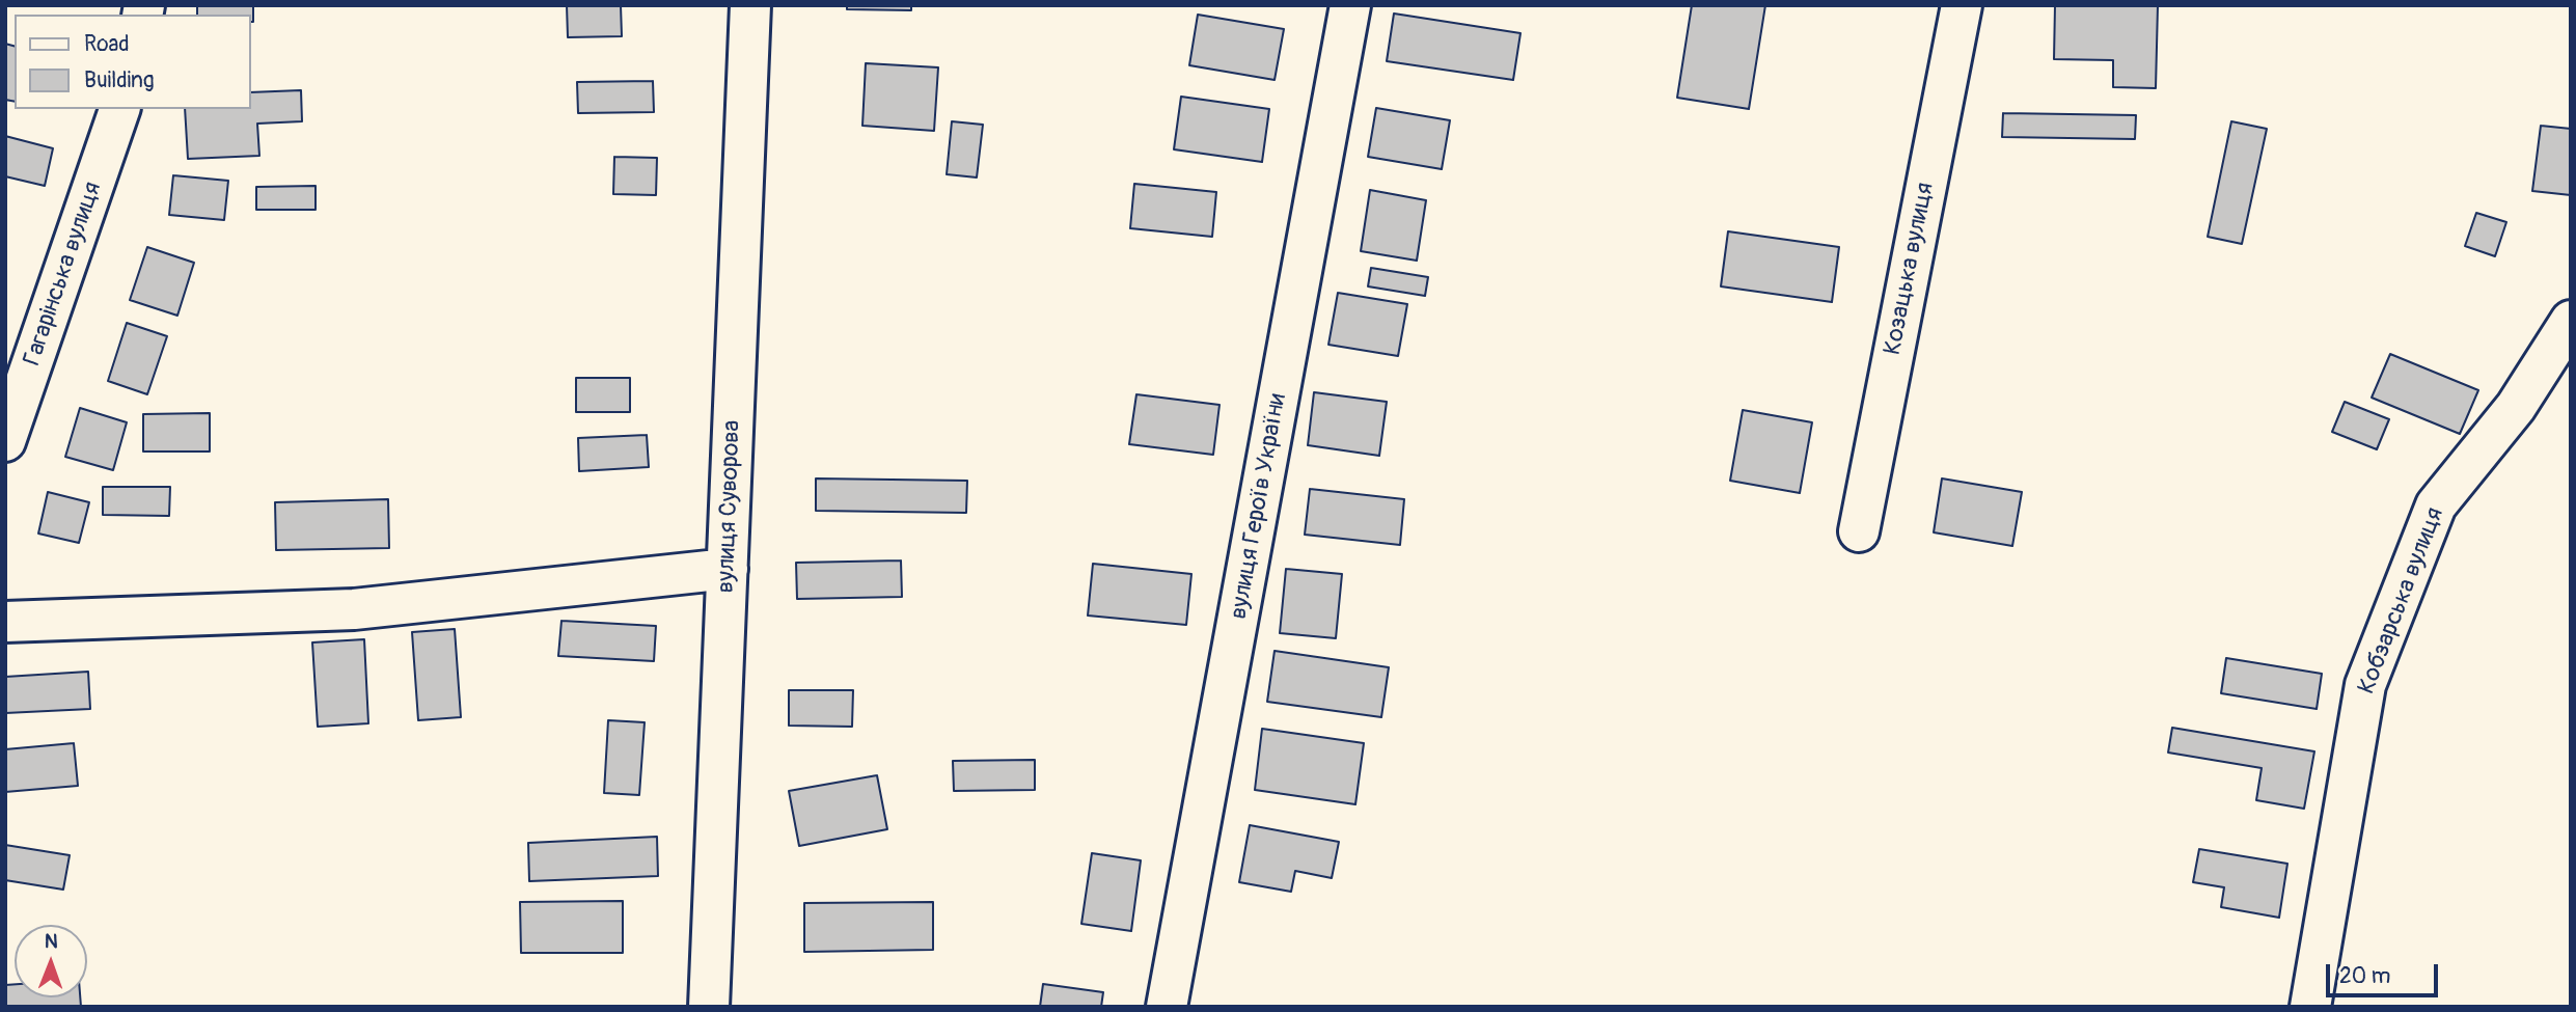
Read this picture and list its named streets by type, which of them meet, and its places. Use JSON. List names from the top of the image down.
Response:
{
  "streets": {
    "street": [
      "Козацька вулиця",
      "Гагарінська вулиця",
      "вулиця Суворова",
      "вулиця Героїв України",
      "Кобзарська вулиця"
    ]
  },
  "legend": ["Road", "Building"],
  "scale_bar": "20 m",
  "north": "top"
}
